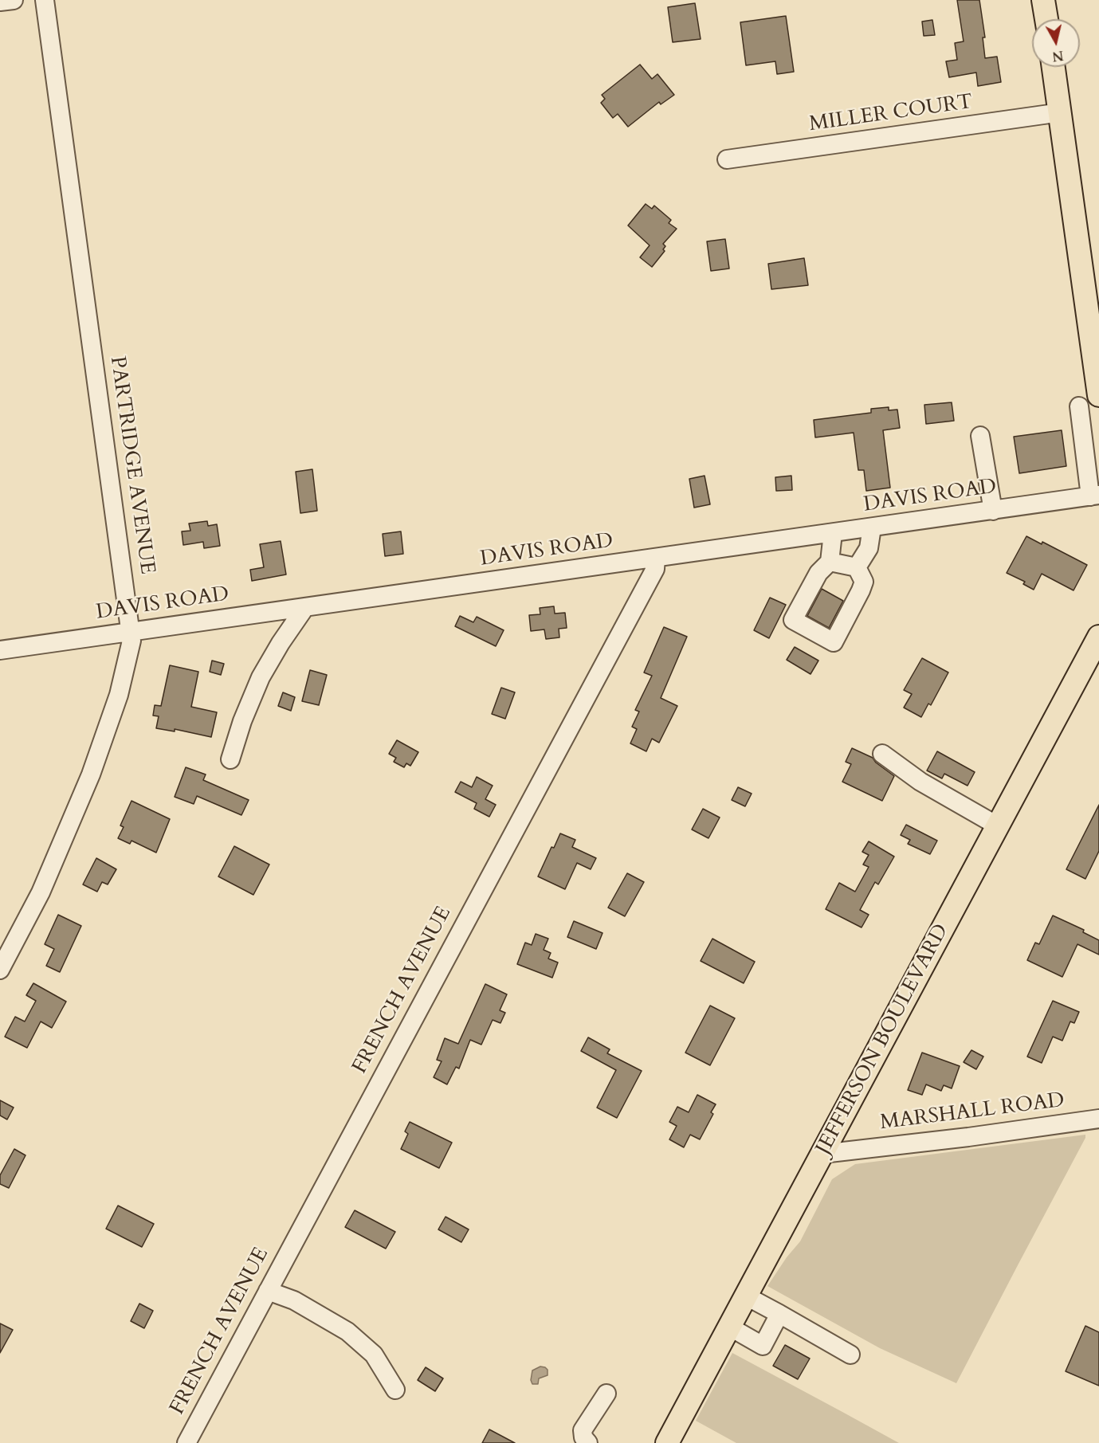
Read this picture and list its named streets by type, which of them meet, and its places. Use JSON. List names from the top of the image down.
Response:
{
  "streets": {
    "main road": ["JEFFERSON BOULEVARD"],
    "street": [
      "MILLER COURT",
      "PARTRIDGE AVENUE",
      "DAVIS ROAD",
      "FRENCH AVENUE",
      "MARSHALL ROAD"
    ]
  },
  "crossings": [
    ["PARTRIDGE AVENUE", "DAVIS ROAD"],
    ["DAVIS ROAD", "FRENCH AVENUE"],
    ["JEFFERSON BOULEVARD", "MARSHALL ROAD"]
  ],
  "north": "bottom"
}
